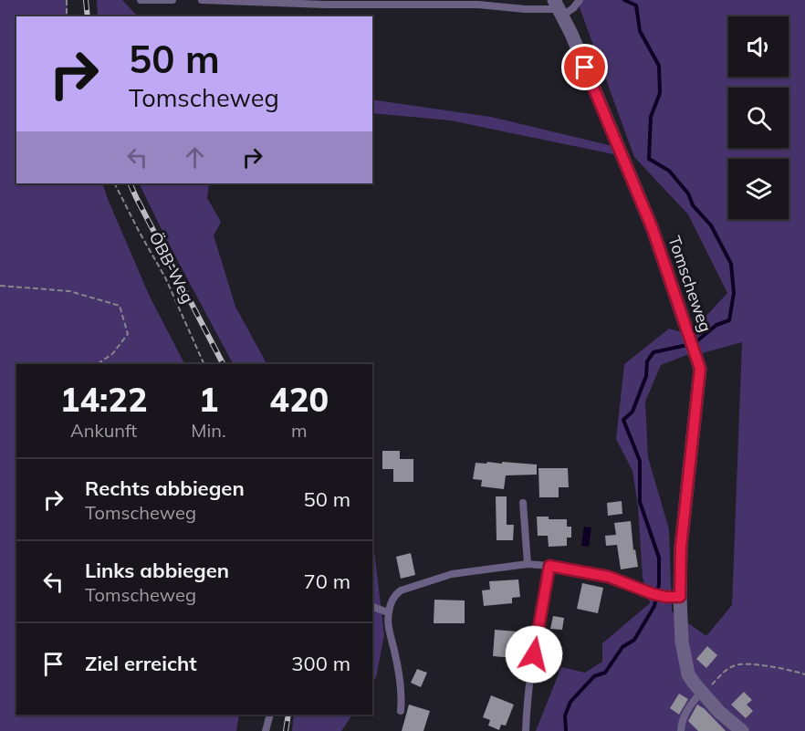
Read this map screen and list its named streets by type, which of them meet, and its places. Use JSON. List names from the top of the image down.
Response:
{
  "streets": {
    "street": ["Tomscheweg"],
    "path": ["ÖBB-Weg"]
  },
  "page": {
    "turn": ["50 m", "Tomscheweg"],
    "eta": [
      "14:22",
      "Ankunft",
      "1",
      "Min.",
      "420",
      "m"
    ],
    "list": [
      {
        "name": "Rechts abbiegen",
        "note": "Tomscheweg",
        "value": "50 m"
      },
      {
        "name": "Links abbiegen",
        "note": "Tomscheweg",
        "value": "70 m"
      },
      {
        "name": "Ziel erreicht",
        "value": "300 m"
      }
    ]
  }
}
